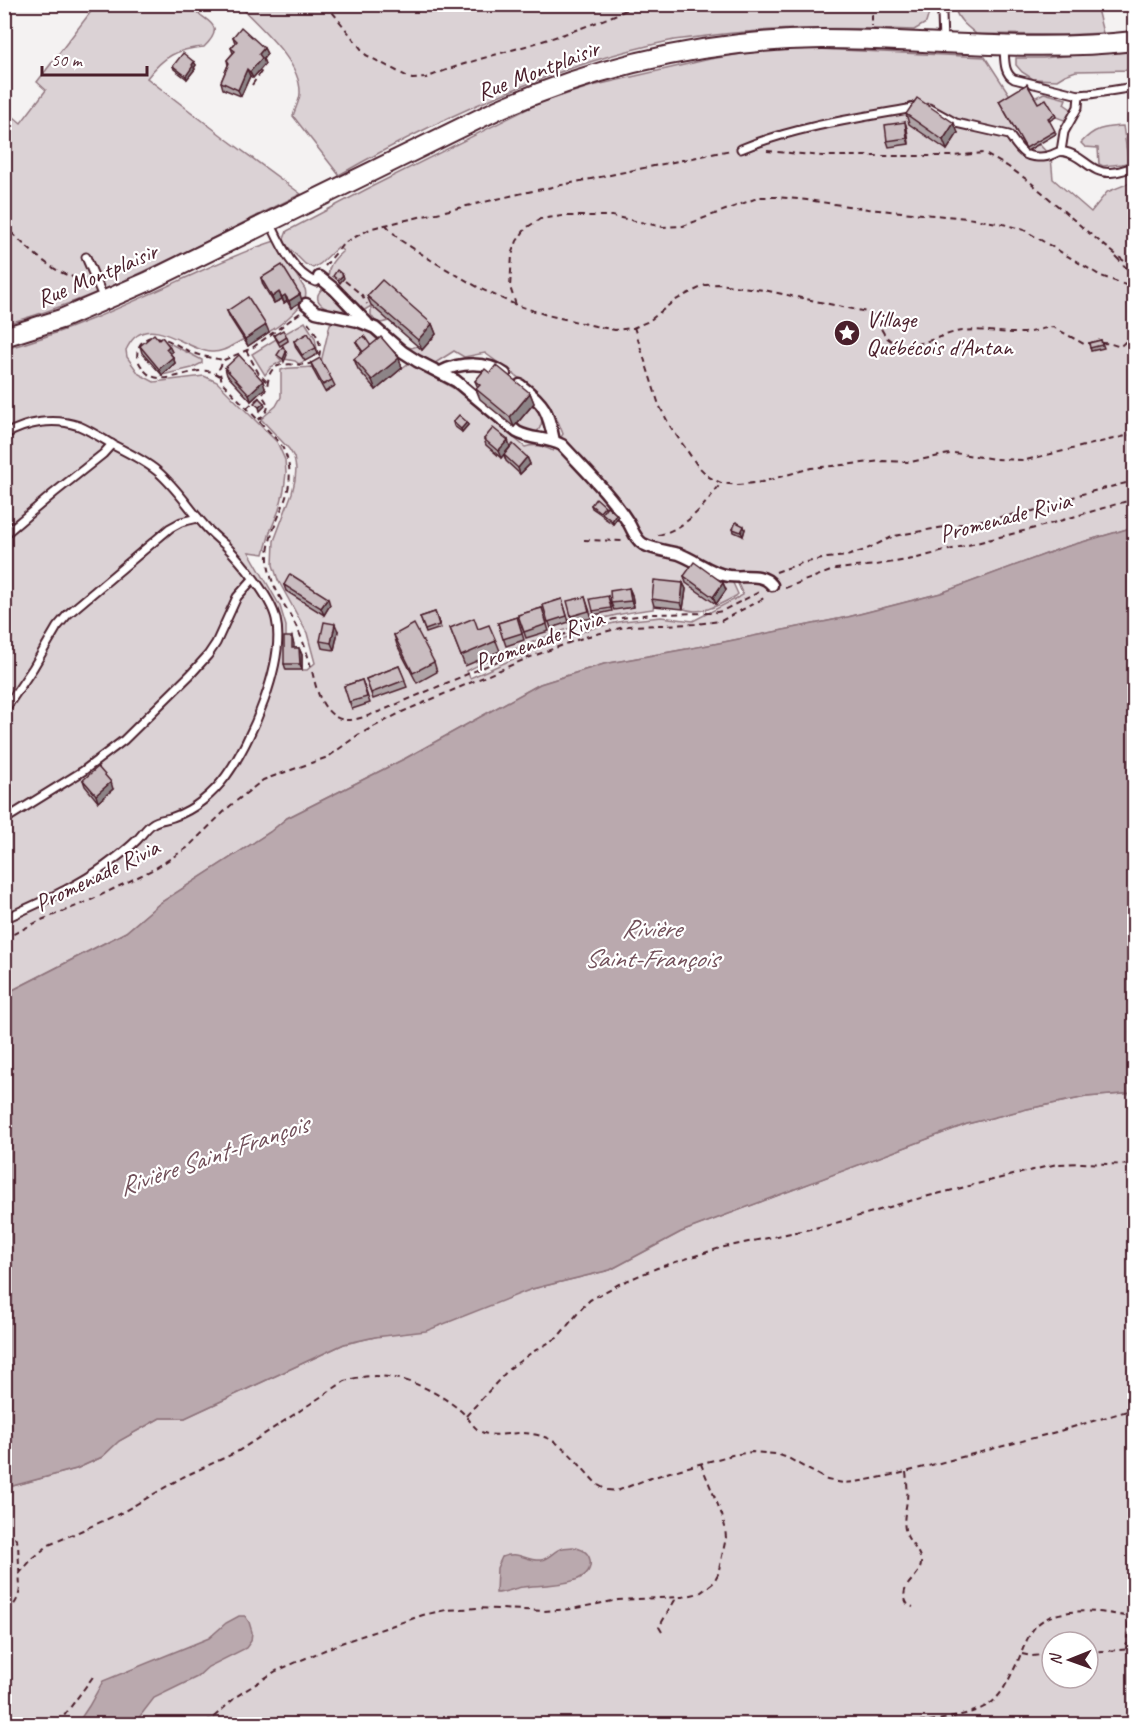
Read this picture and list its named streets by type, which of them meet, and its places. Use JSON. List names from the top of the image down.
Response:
{
  "streets": {
    "street": ["Rue Montplaisir"],
    "path": ["Promenade Rivia"]
  },
  "water": ["Rivière Saint-François"],
  "places": {
    "place": ["Village Québécois d'Antan"]
  },
  "scale_bar": "50 m",
  "north": "left"
}
